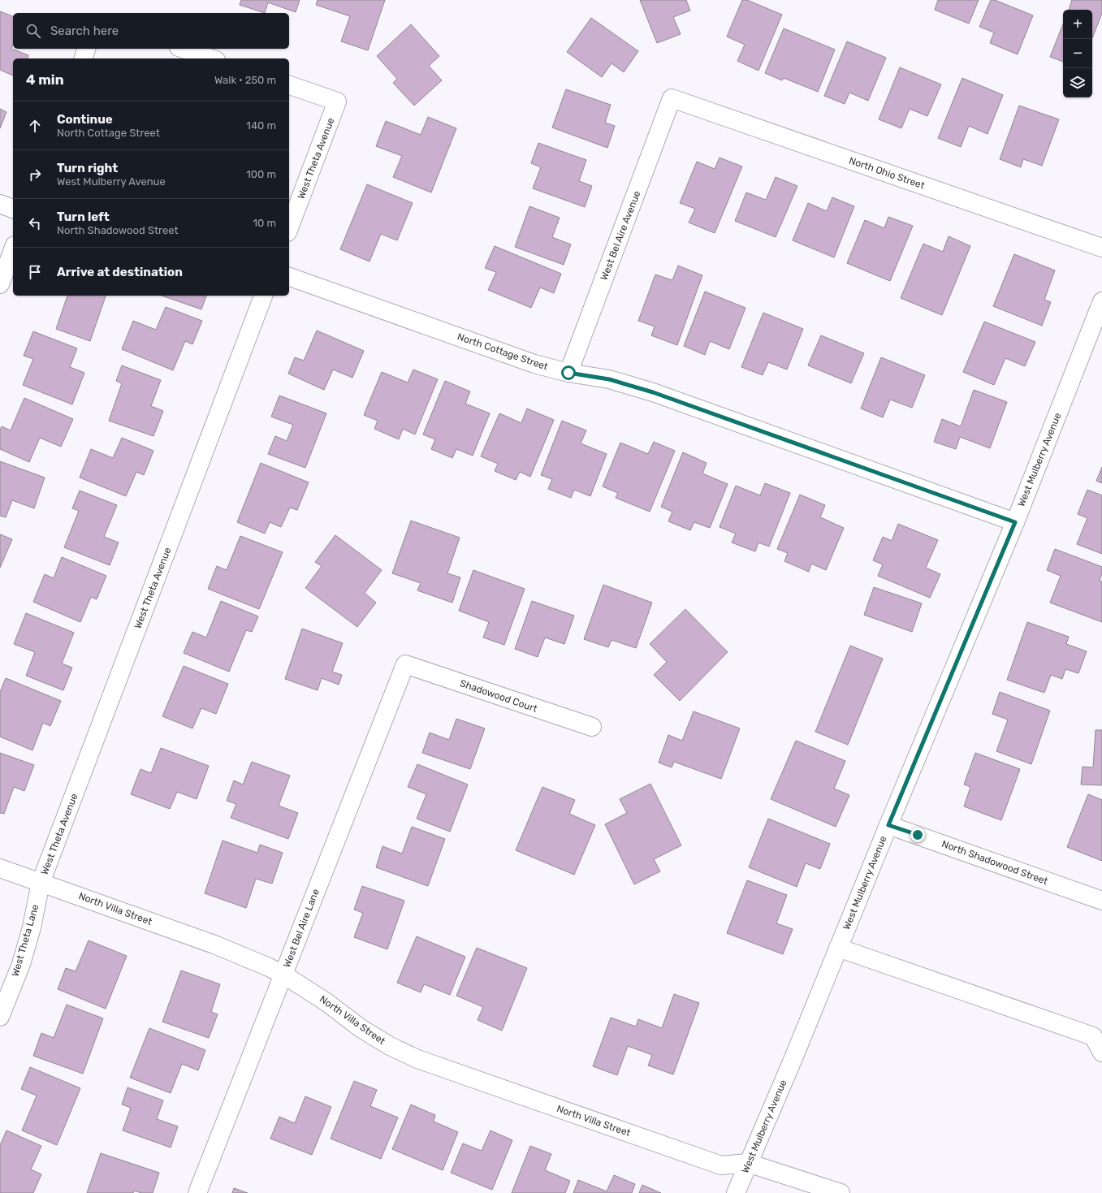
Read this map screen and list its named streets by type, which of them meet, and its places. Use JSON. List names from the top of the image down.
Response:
{
  "streets": {
    "street": [
      "West Theta Avenue",
      "North Ohio Street",
      "West Bel Aire Avenue",
      "North Cottage Street",
      "West Mulberry Avenue",
      "Shadowood Court",
      "North Shadowood Street",
      "North Villa Street",
      "West Bel Aire Lane",
      "West Theta Lane"
    ]
  },
  "crossings": [
    ["West Theta Avenue", "North Villa Street"],
    ["West Theta Avenue", "West Theta Lane"],
    ["North Ohio Street", "West Bel Aire Avenue"],
    ["West Bel Aire Avenue", "North Cottage Street"],
    ["North Cottage Street", "West Mulberry Avenue"],
    ["West Mulberry Avenue", "North Shadowood Street"],
    ["West Mulberry Avenue", "North Villa Street"],
    ["Shadowood Court", "West Bel Aire Lane"],
    ["North Villa Street", "West Bel Aire Lane"],
    ["North Villa Street", "West Theta Lane"]
  ],
  "page": {
    "map_buttons": ["+", "−"],
    "search": "Search here",
    "heading": ["4 min", "Walk · 250 m"],
    "list": [
      ["Continue", "North Cottage Street", "140 m"],
      ["Turn right", "West Mulberry Avenue", "100 m"],
      ["Turn left", "North Shadowood Street", "10 m"],
      "Arrive at destination"
    ]
  }
}
